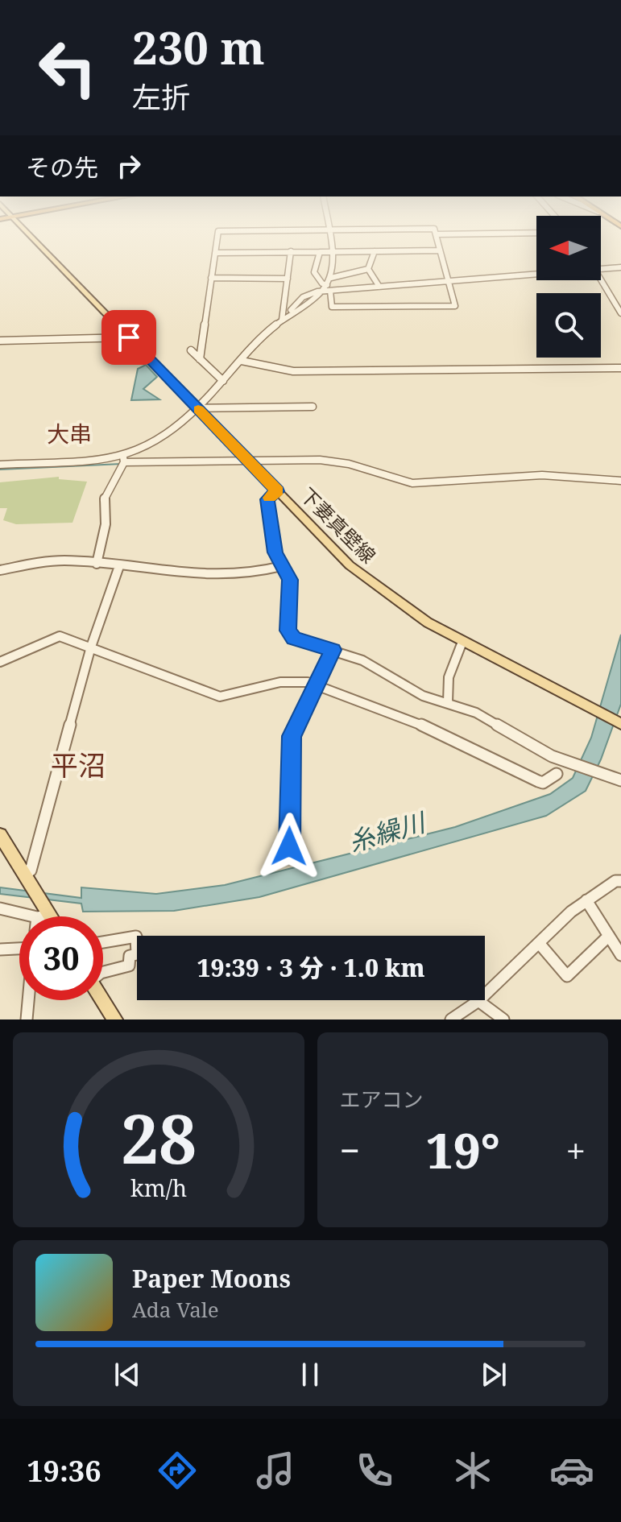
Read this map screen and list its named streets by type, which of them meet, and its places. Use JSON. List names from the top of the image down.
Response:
{
  "streets": {
    "main road": ["下妻真壁線"]
  },
  "districts": ["大串", "平沼"],
  "water": ["糸繰川"],
  "north": "left",
  "page": {
    "turn": ["230 m", "左折"],
    "then": "その先",
    "limit": "30",
    "trip": "19:39 · 3 分 · 1.0 km",
    "tile": "エアコン",
    "heat": ["−", "19°", "+"],
    "song": ["Paper Moons", "Ada Vale"],
    "tabs": "19:36",
    "gauge": ["28", "km/h"]
  }
}
